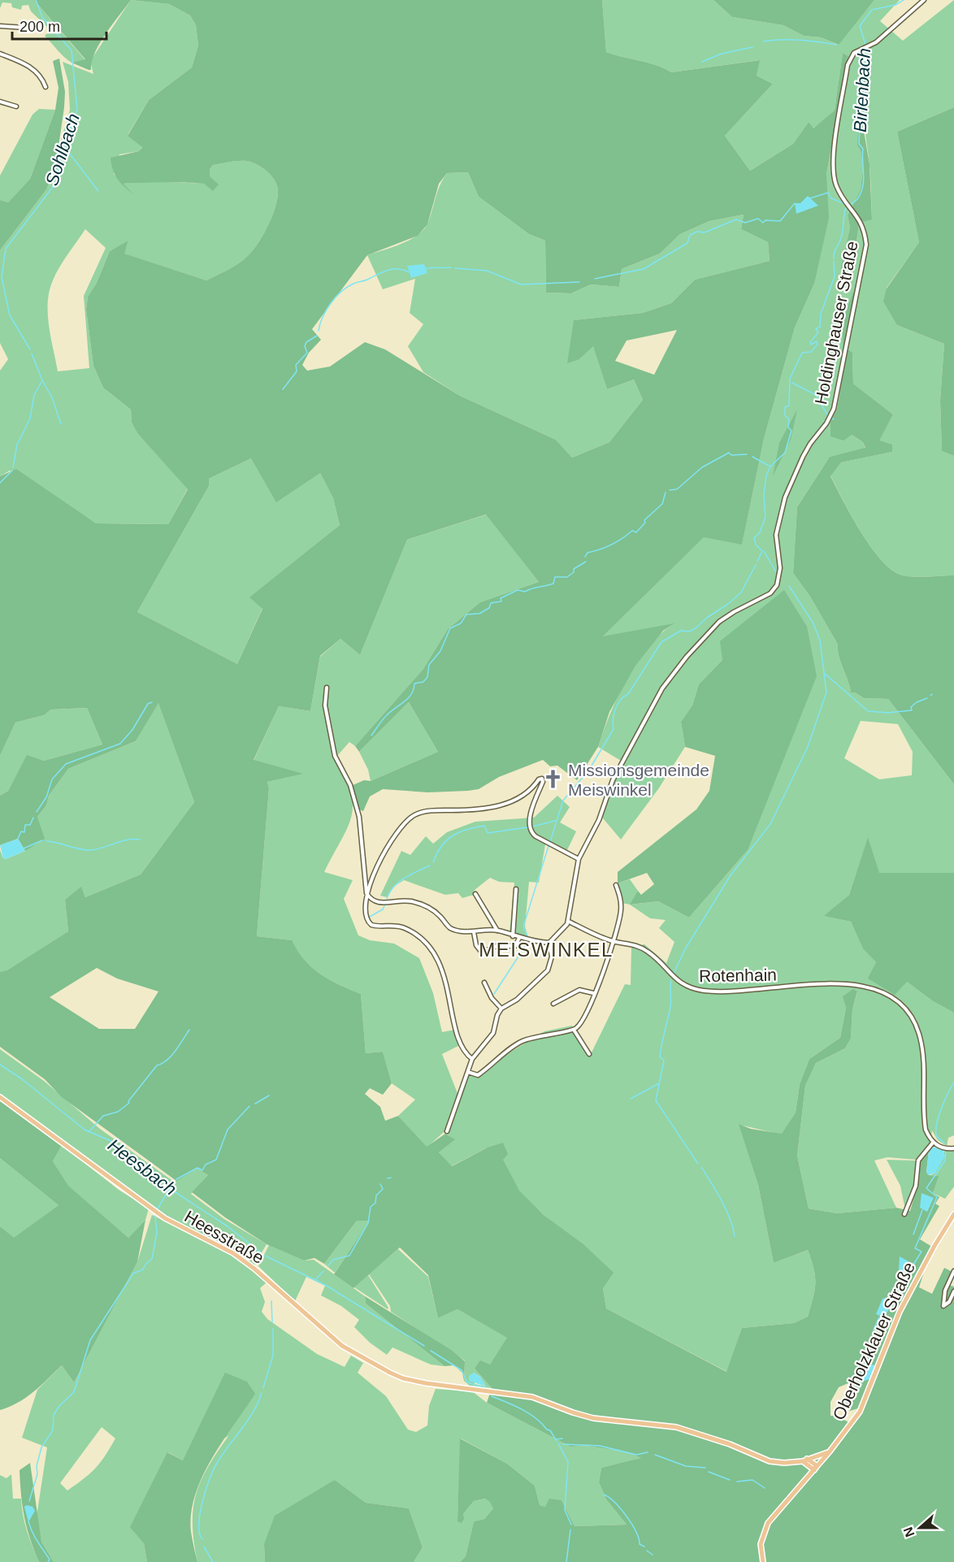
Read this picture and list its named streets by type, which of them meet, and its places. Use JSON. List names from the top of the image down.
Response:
{
  "streets": {
    "main road": ["Heesstraße", "Oberholzklauer Straße"],
    "street": ["Holdinghauser Straße", "Rotenhain"]
  },
  "crossings": [
    ["Heesstraße", "Oberholzklauer Straße"]
  ],
  "districts": ["MEISWINKEL"],
  "water": ["Birlenbach", "Sohlbach", "Heesbach"],
  "places": {
    "church": ["Missionsgemeinde Meiswinkel"]
  },
  "scale_bar": "200 m",
  "north": "left"
}
